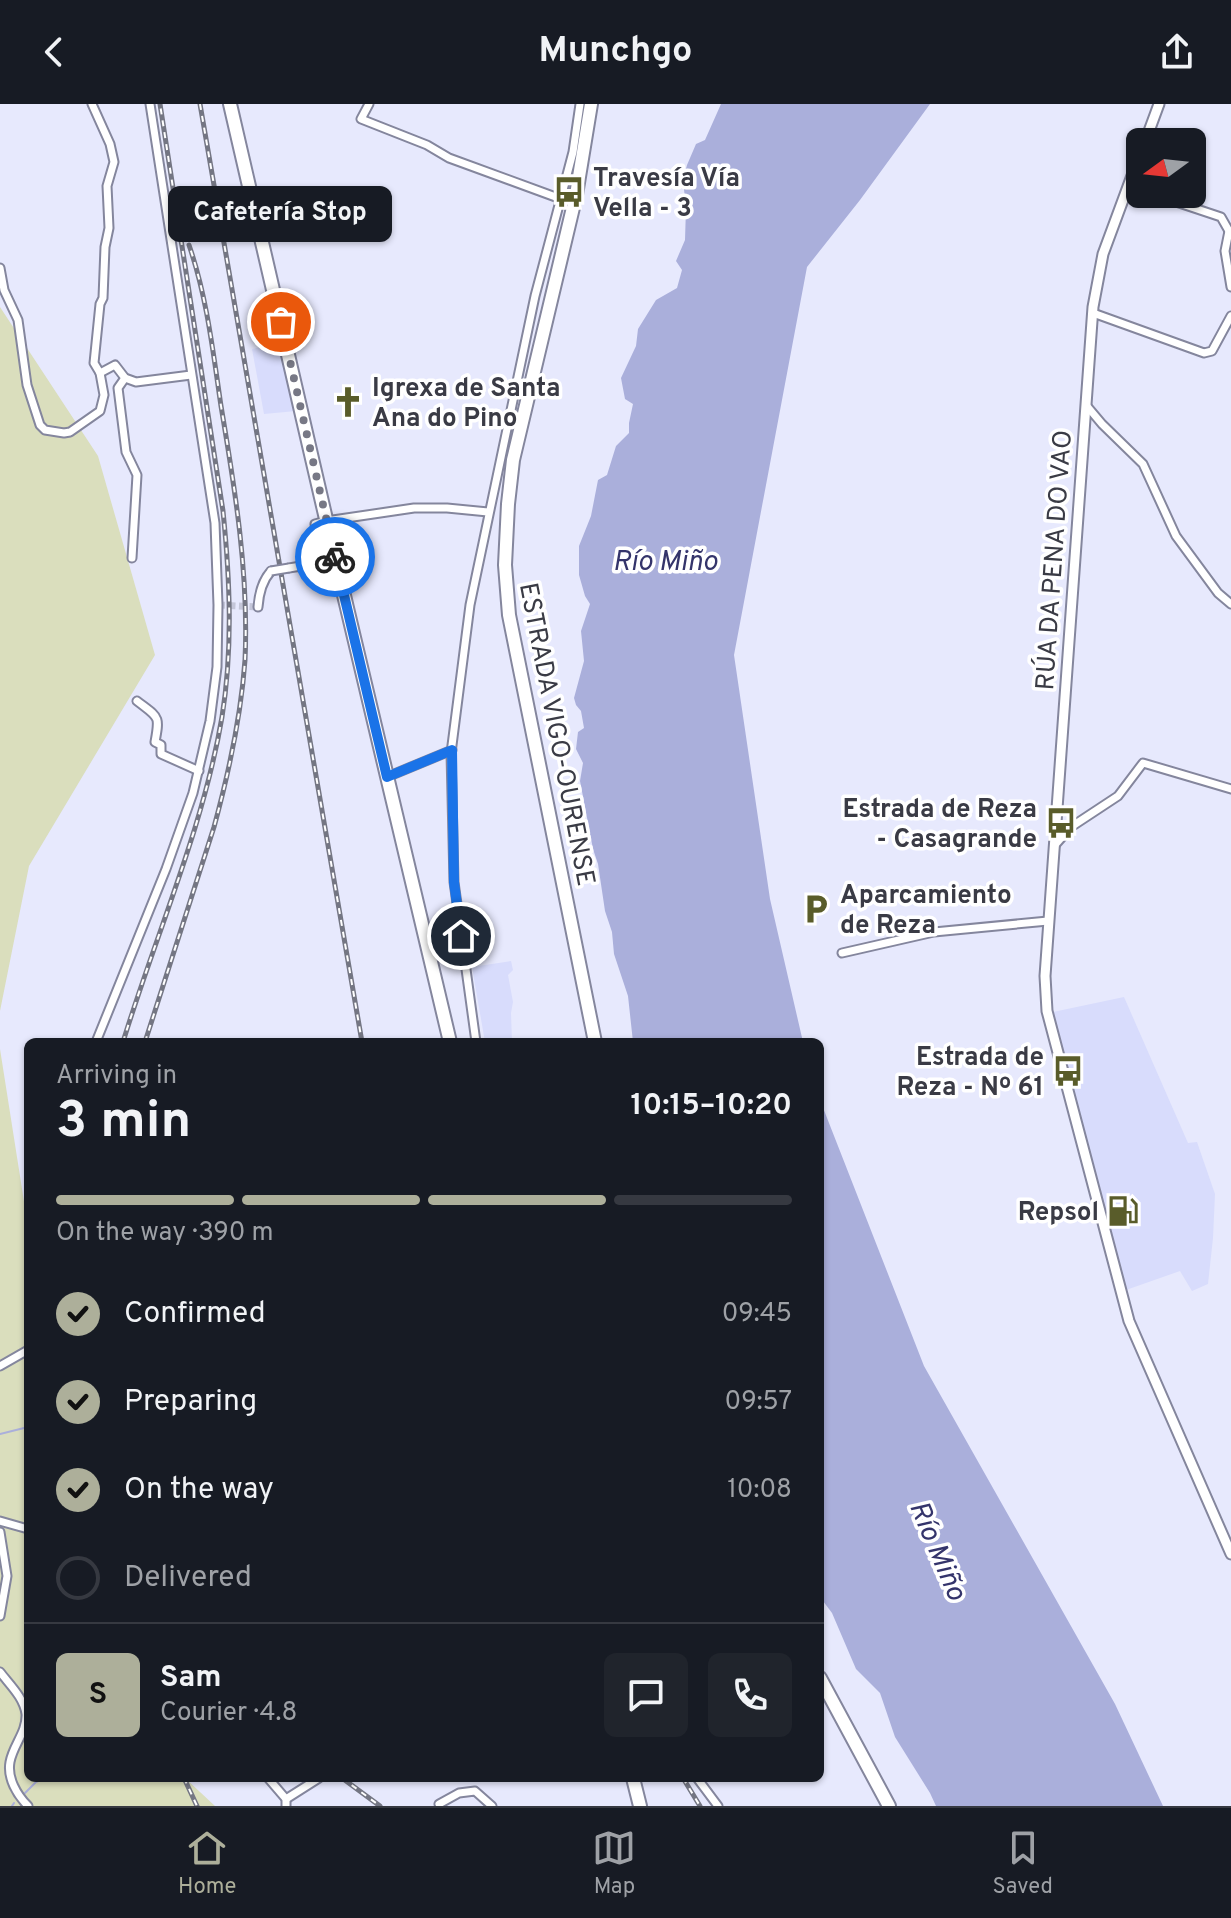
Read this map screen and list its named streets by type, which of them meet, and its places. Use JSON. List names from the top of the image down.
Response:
{
  "streets": {
    "highway": ["ESTRADA VIGO-OURENSE"],
    "main road": ["RÚA DA PENA DO VAO"]
  },
  "water": ["Río Miño"],
  "places": {
    "bus stop": ["Travesía Vía Vella - 3", "Estrada de Reza - Casagrande", "Estrada de Reza - Nº 61"],
    "other": ["Cafetería Stop"],
    "church": ["Igrexa de Santa Ana do Pino"],
    "parking": ["Aparcamiento de Reza"],
    "fuel station": ["Repsol"]
  },
  "north": "left",
  "page": {
    "header": "Munchgo",
    "bubble": "Cafetería Stop",
    "heading": ["3 min", "Arriving in", "10:15–10:20"],
    "panel": ["Sam", "Courier · 4.8"],
    "bar": "On the way · 390 m",
    "list": [
      ["Confirmed", "09:45"],
      ["Preparing", "09:57"],
      ["On the way", "10:08"],
      "Delivered"
    ],
    "round": "S",
    "tabs": ["Home", "Map", "Saved"]
  }
}
